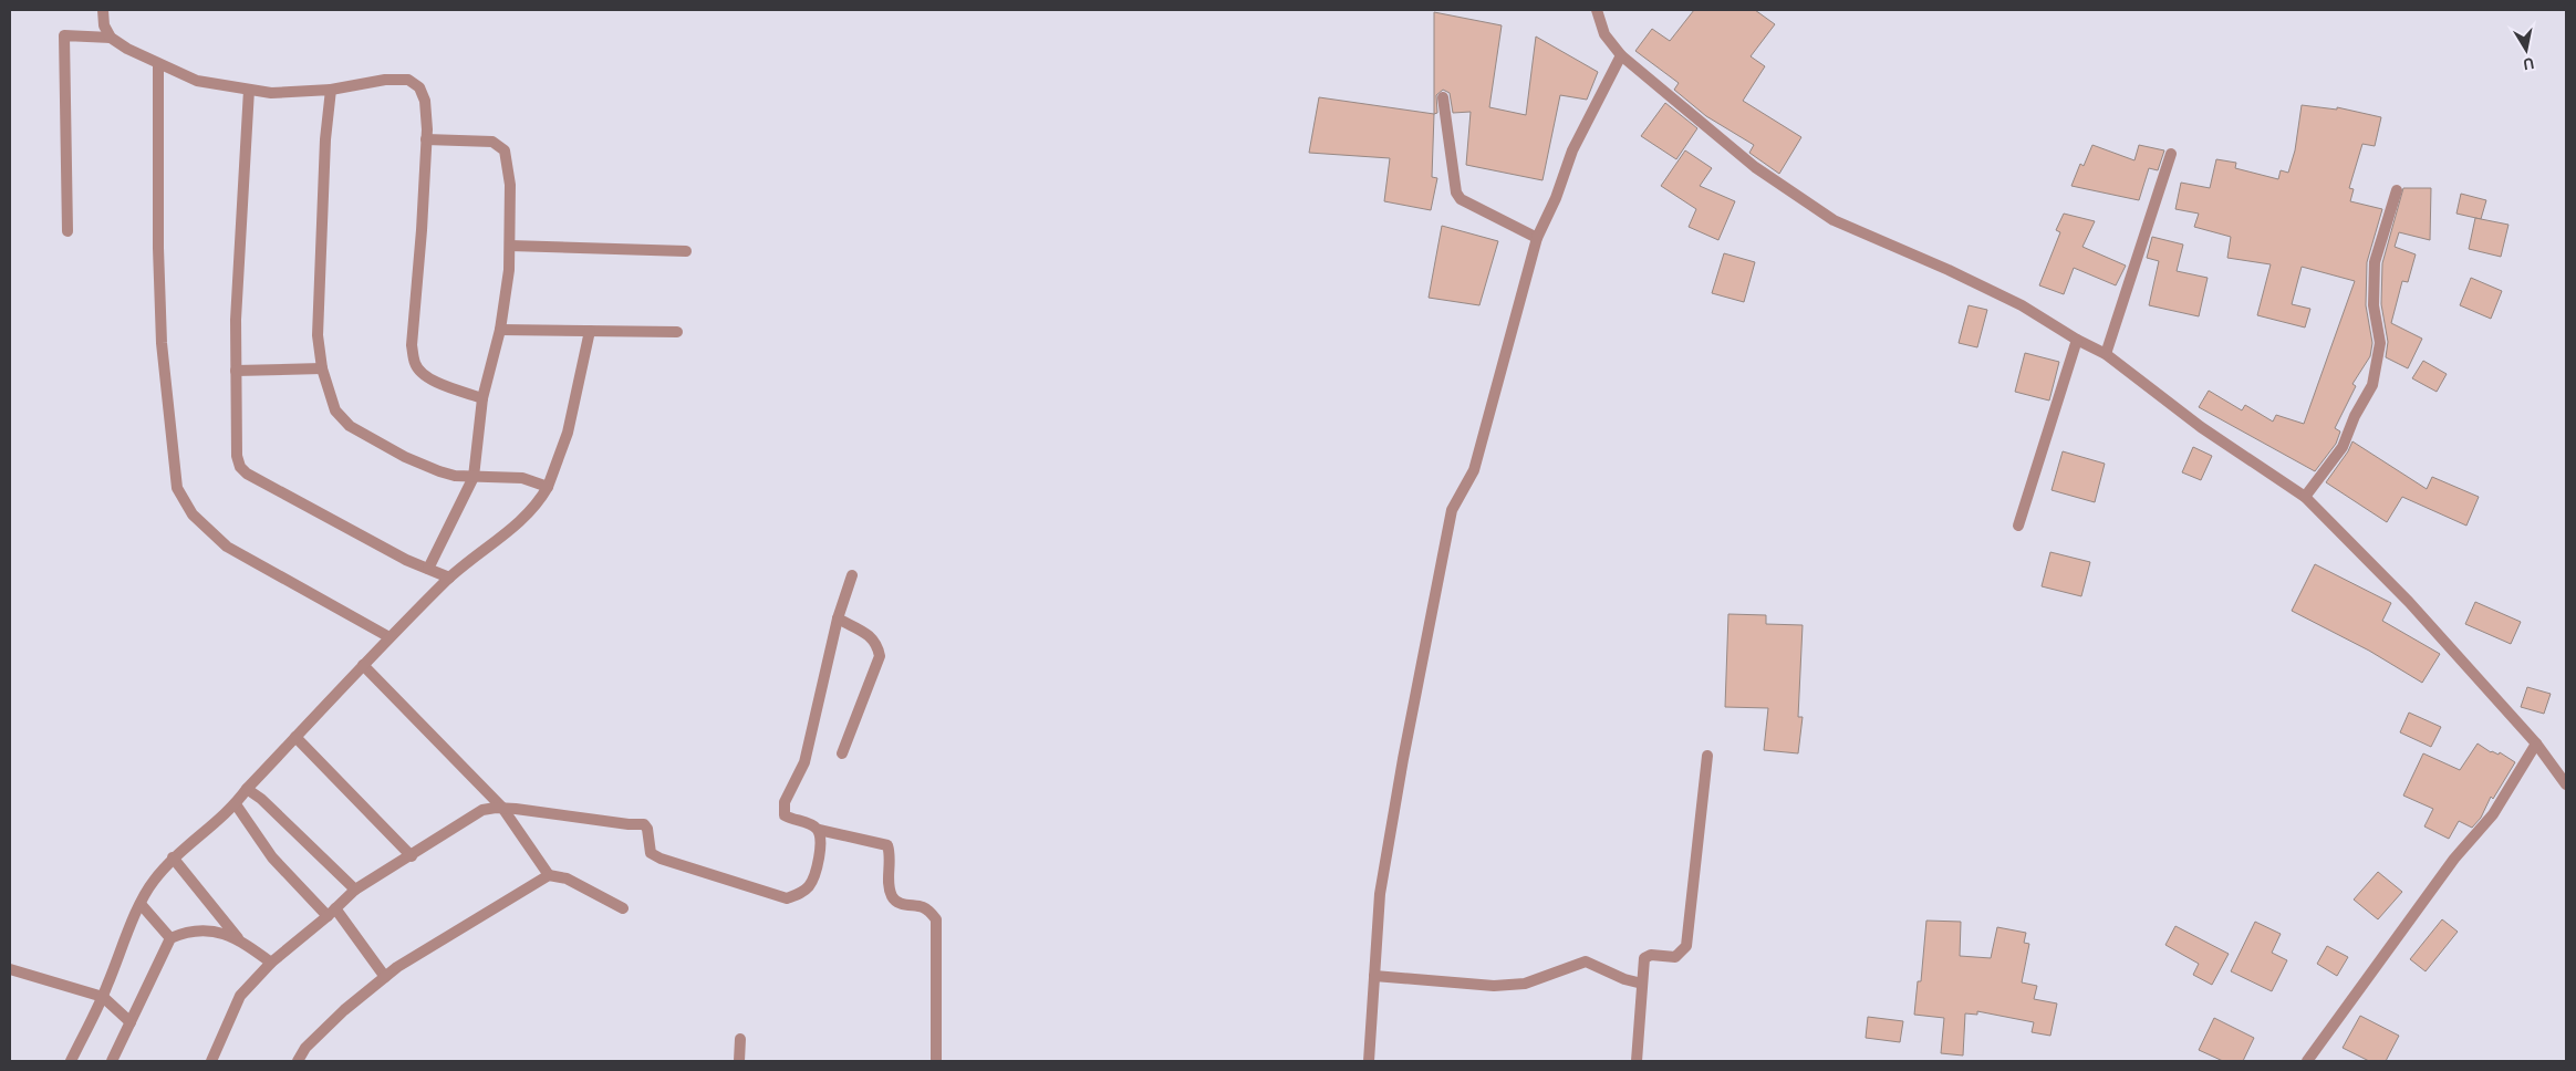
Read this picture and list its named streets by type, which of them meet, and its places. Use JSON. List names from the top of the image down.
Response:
{
  "north": "bottom"
}
